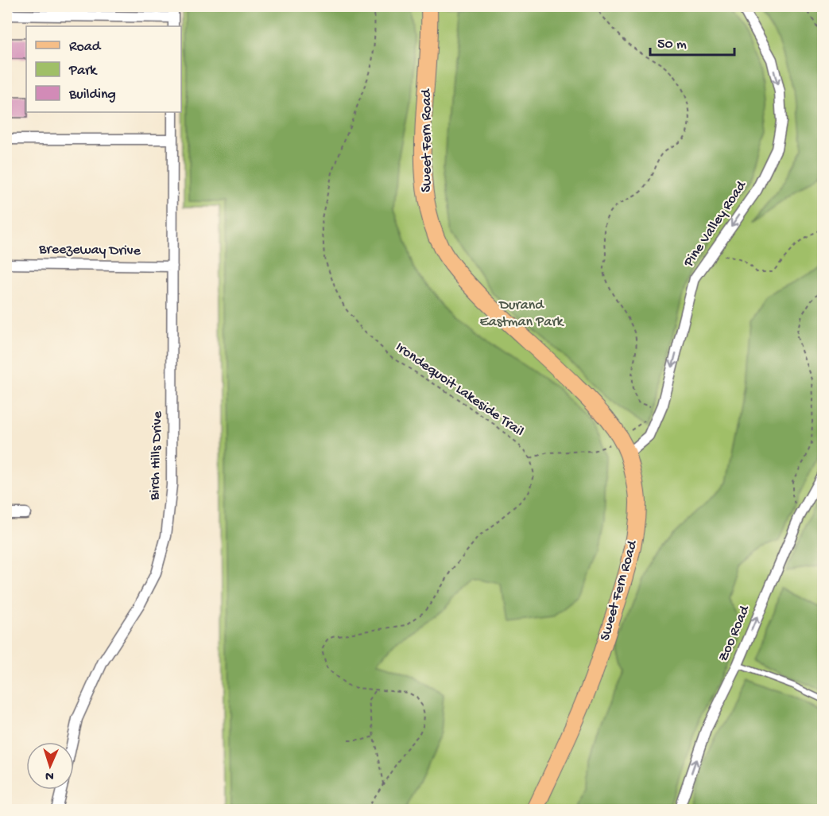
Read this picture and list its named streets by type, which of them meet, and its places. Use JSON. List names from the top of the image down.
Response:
{
  "streets": {
    "main road": ["Sweet Fern Road"],
    "street": [
      "Pine Valley Road",
      "Breezeway Drive",
      "Birch Hills Drive",
      "Zoo Road"
    ],
    "path": ["Irondequoit Lakeside Trail"]
  },
  "crossings": [
    ["Sweet Fern Road", "Pine Valley Road"],
    ["Breezeway Drive", "Birch Hills Drive"]
  ],
  "one_way": ["Pine Valley Road", "Zoo Road"],
  "parks": ["Durand Eastman Park"],
  "legend": ["Road", "Park", "Building"],
  "scale_bar": "50 m",
  "north": "bottom"
}
